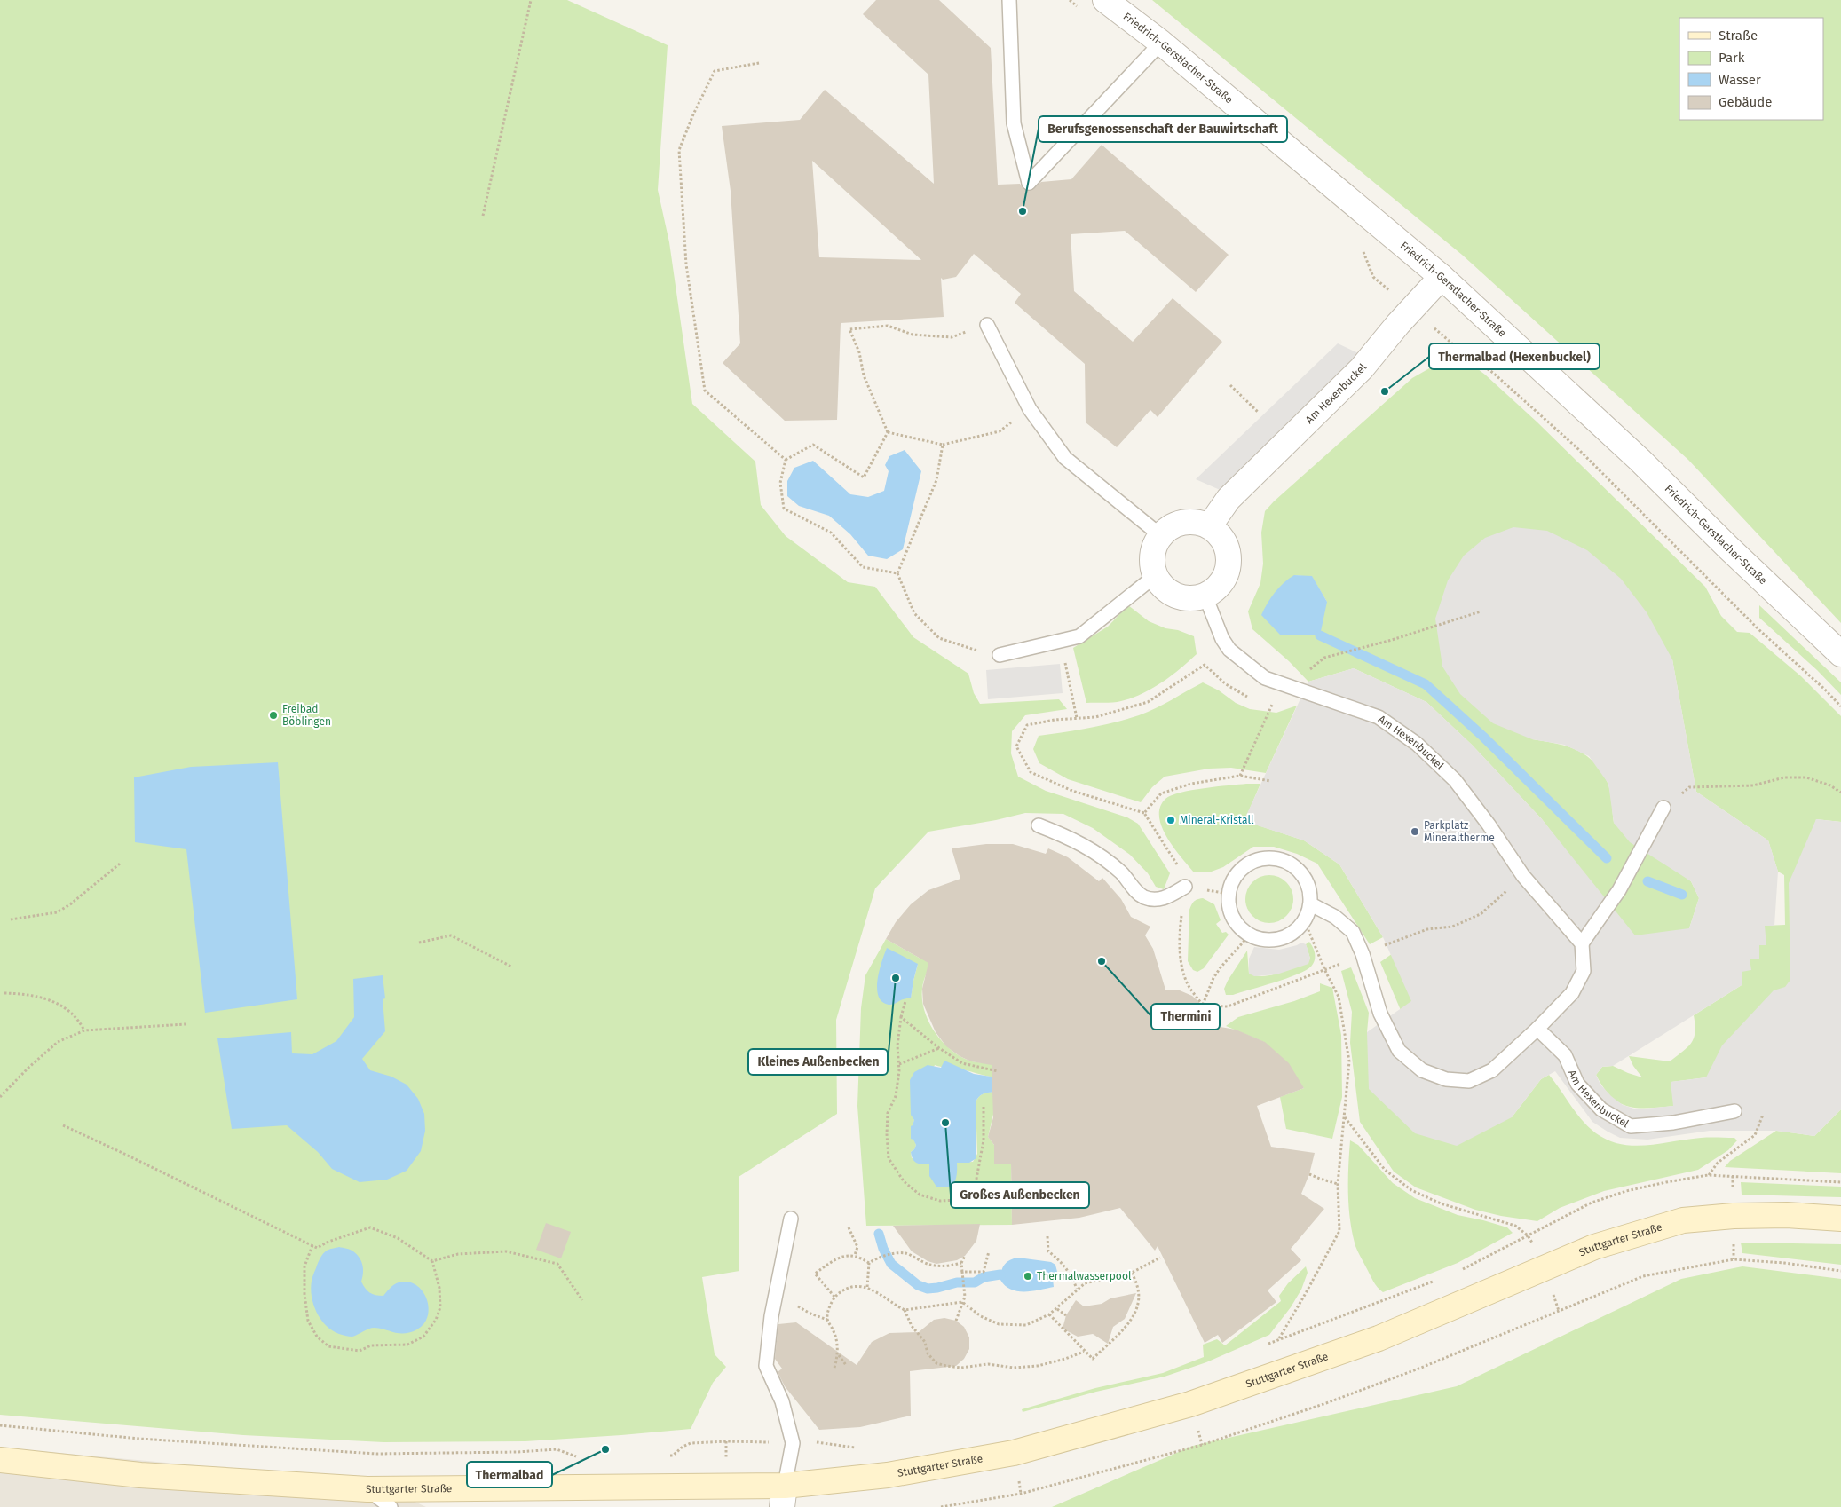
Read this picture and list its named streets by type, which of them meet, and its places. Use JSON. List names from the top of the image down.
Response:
{
  "streets": {
    "main road": ["Stuttgarter Straße"],
    "street": ["Friedrich-Gerstlacher-Straße", "Am Hexenbuckel"]
  },
  "crossings": [
    ["Friedrich-Gerstlacher-Straße", "Am Hexenbuckel"]
  ],
  "places": [
    "Berufsgenossenschaft der Bauwirtschaft",
    "Thermalbad (Hexenbuckel)",
    "Freibad Böblingen",
    "Mineral-Kristall",
    "Parkplatz Mineraltherme",
    "Thermini",
    "Kleines Außenbecken",
    "Großes Außenbecken",
    "Thermalwasserpool",
    "Thermalbad"
  ],
  "legend": [
    "Straße",
    "Park",
    "Wasser",
    "Gebäude"
  ]
}
